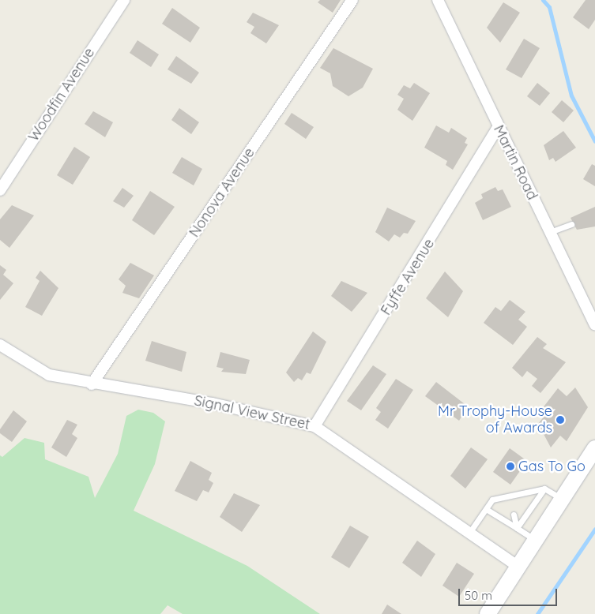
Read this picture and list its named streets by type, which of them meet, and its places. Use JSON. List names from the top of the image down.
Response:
{
  "streets": {
    "street": [
      "Woodfin Avenue",
      "Martin Road",
      "Nonova Avenue",
      "Fyffe Avenue",
      "Signal View Street"
    ]
  },
  "crossings": [
    ["Martin Road", "Fyffe Avenue"],
    ["Nonova Avenue", "Signal View Street"],
    ["Fyffe Avenue", "Signal View Street"]
  ],
  "places": ["Mr Trophy-House of Awards", "Gas To Go"],
  "scale_bar": "50 m"
}
